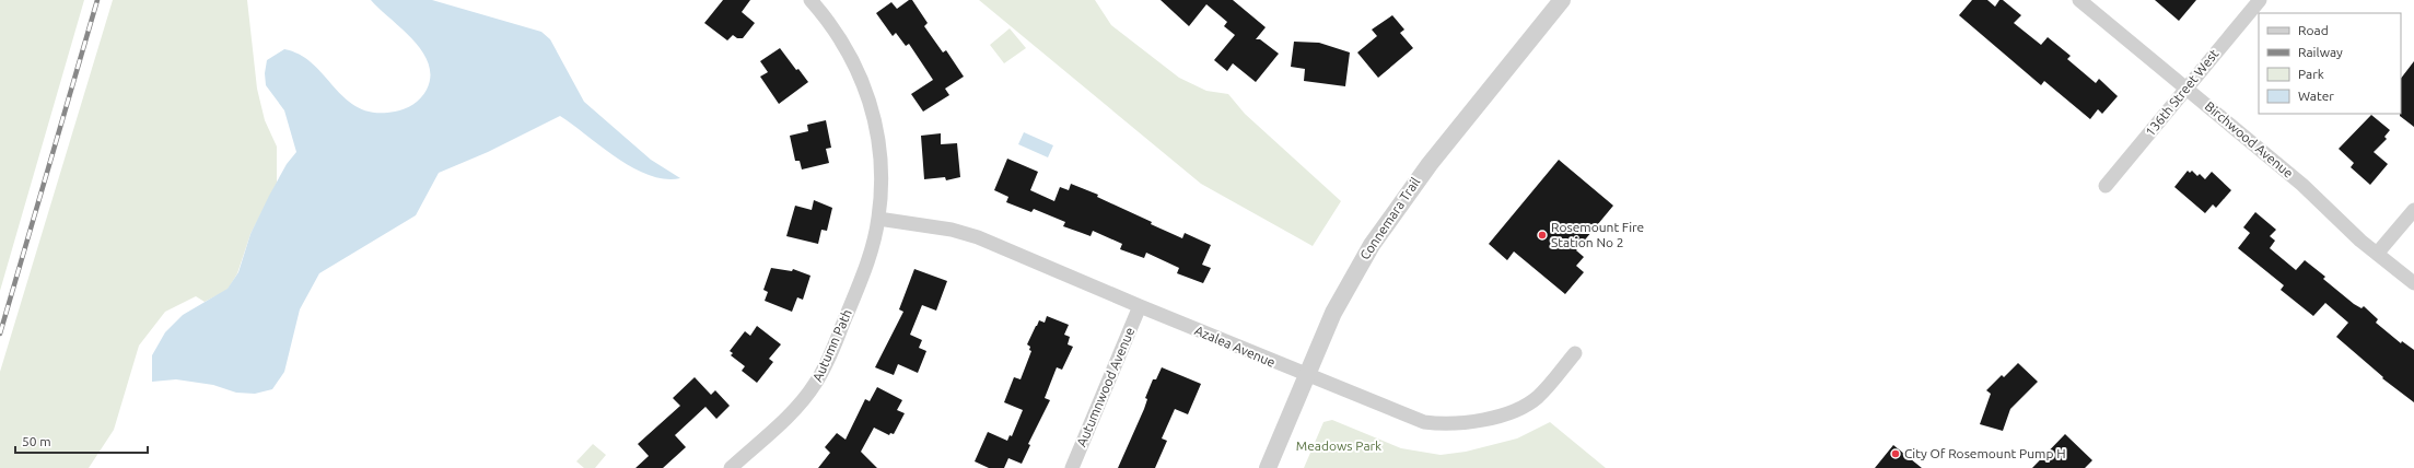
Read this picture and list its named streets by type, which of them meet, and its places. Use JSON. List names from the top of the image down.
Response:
{
  "streets": {
    "street": [
      "136th Street West",
      "Birchwood Avenue",
      "Connemara Trail",
      "Autumn Path",
      "Azalea Avenue",
      "Autumnwood Avenue"
    ]
  },
  "crossings": [
    ["136th Street West", "Birchwood Avenue"],
    ["Connemara Trail", "Azalea Avenue"],
    ["Autumn Path", "Azalea Avenue"],
    ["Azalea Avenue", "Autumnwood Avenue"]
  ],
  "parks": ["Meadows Park"],
  "places": ["Rosemount Fire Station No 2", "City Of Rosemount Pump H"],
  "legend": [
    "Road",
    "Railway",
    "Park",
    "Water"
  ],
  "scale_bar": "50 m"
}
